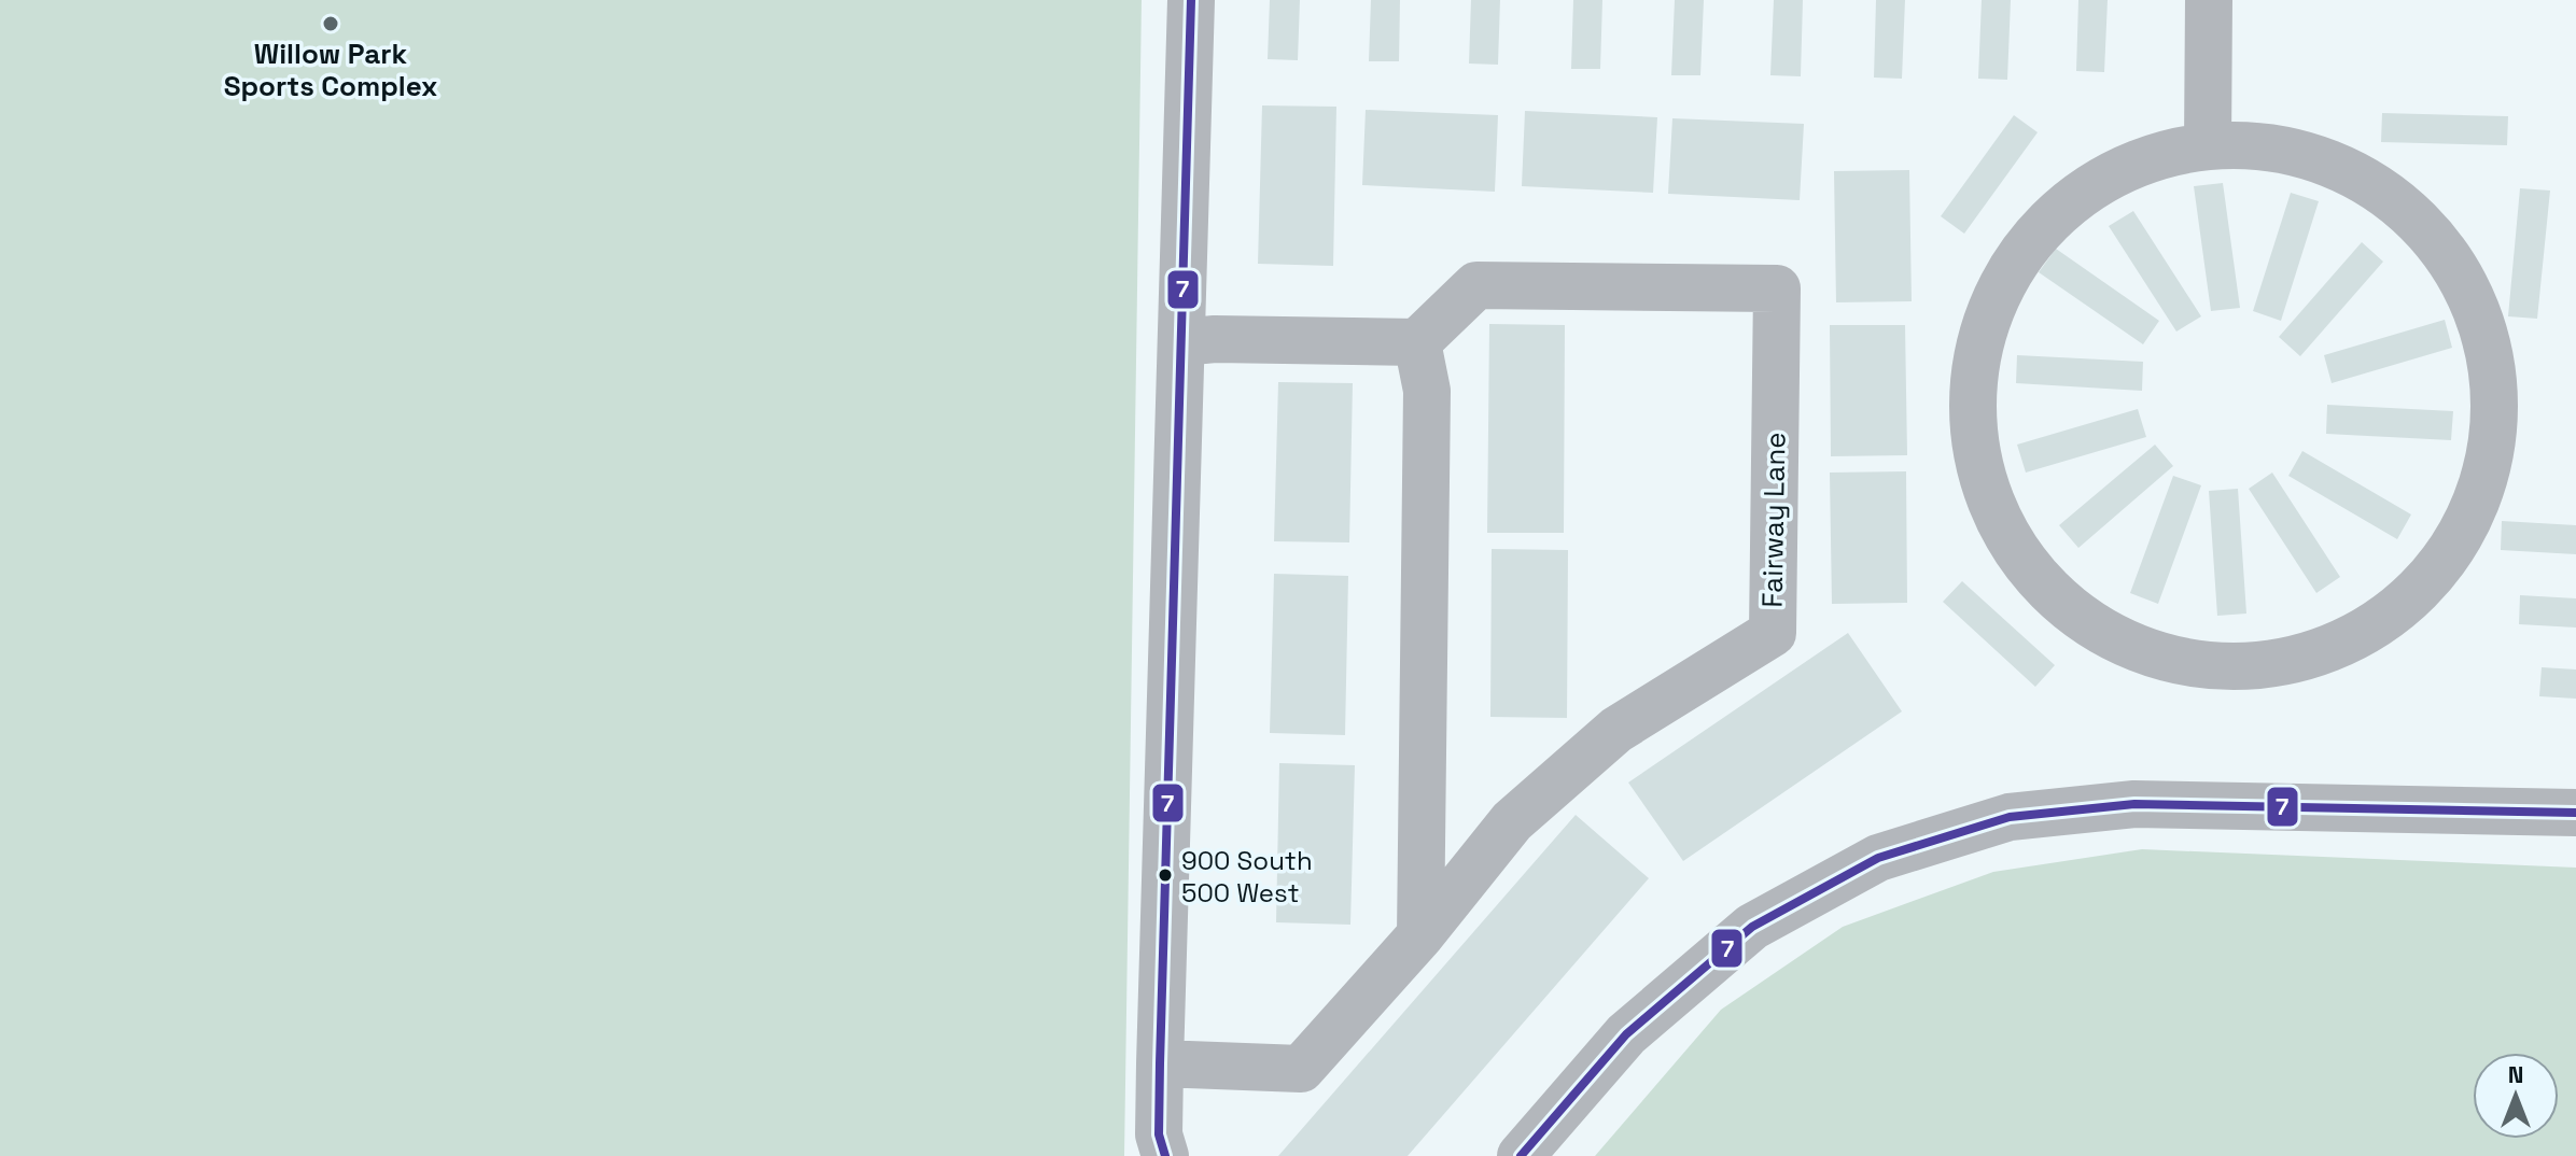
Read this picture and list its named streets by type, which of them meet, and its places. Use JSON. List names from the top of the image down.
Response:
{
  "streets": {
    "street": ["Fairway Lane"]
  },
  "places": ["Willow Park Sports Complex", "900 South 500 West"],
  "lines": ["transit line 7"],
  "north": "top"
}
